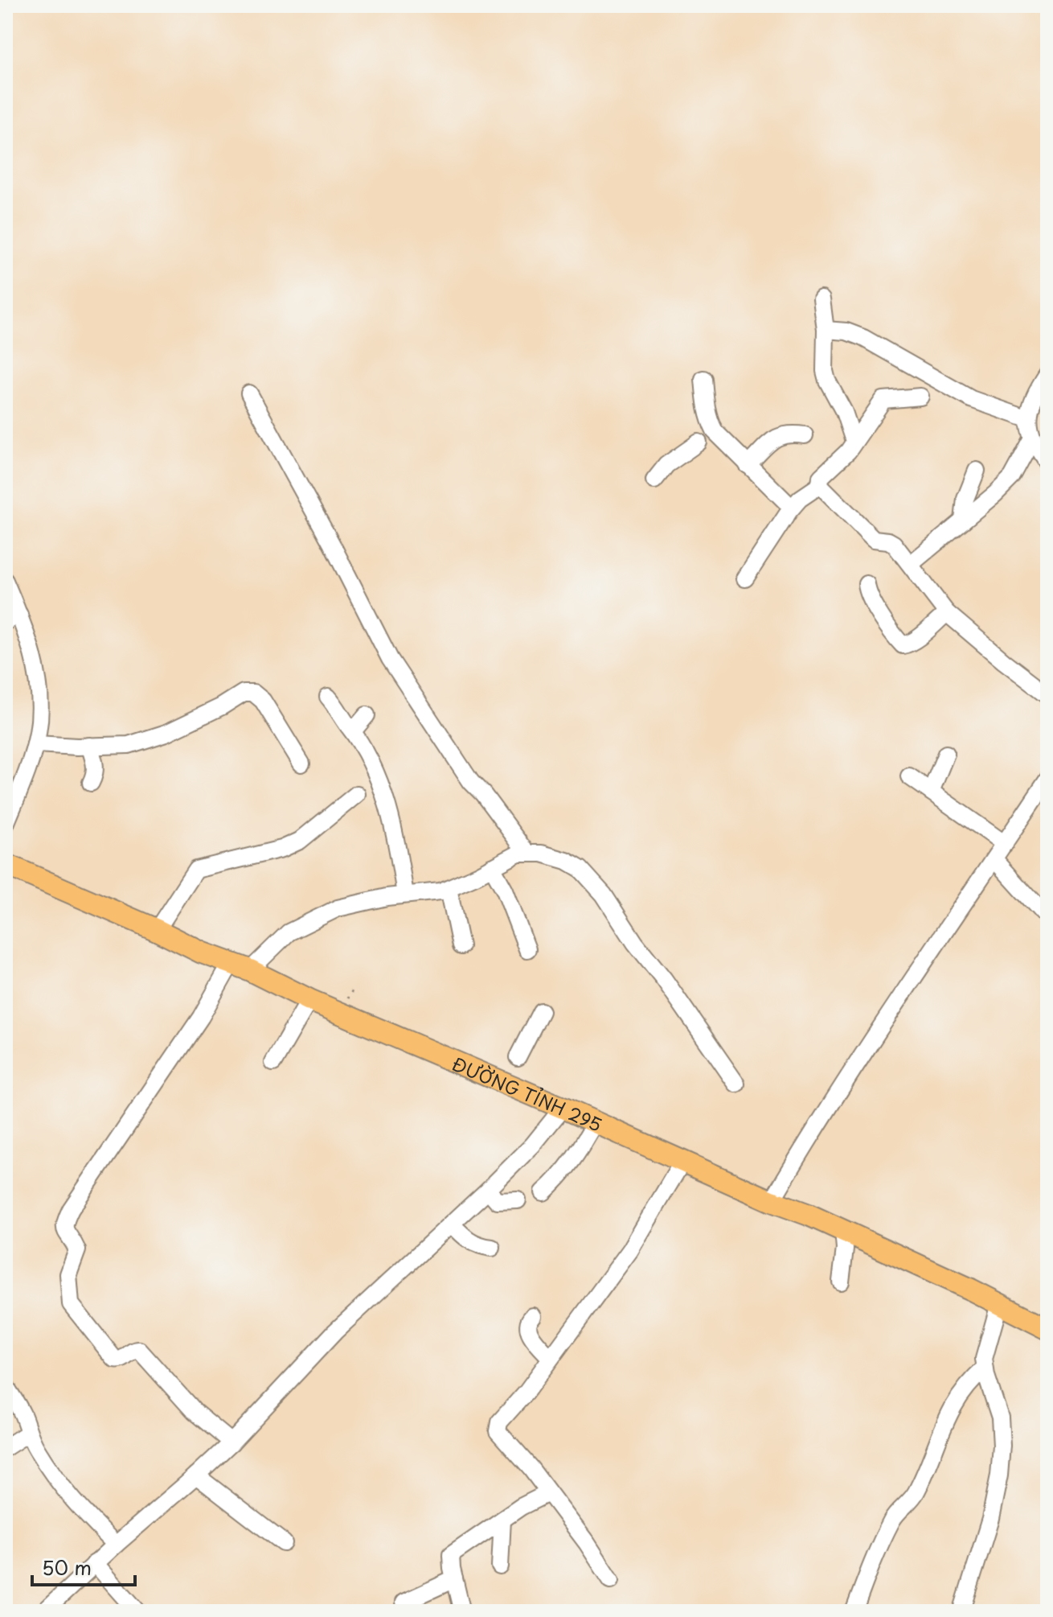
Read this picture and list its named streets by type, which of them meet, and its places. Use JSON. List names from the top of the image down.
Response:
{
  "streets": {
    "main road": ["ĐƯỜNG TỈNH 295"]
  },
  "scale_bar": "50 m"
}
